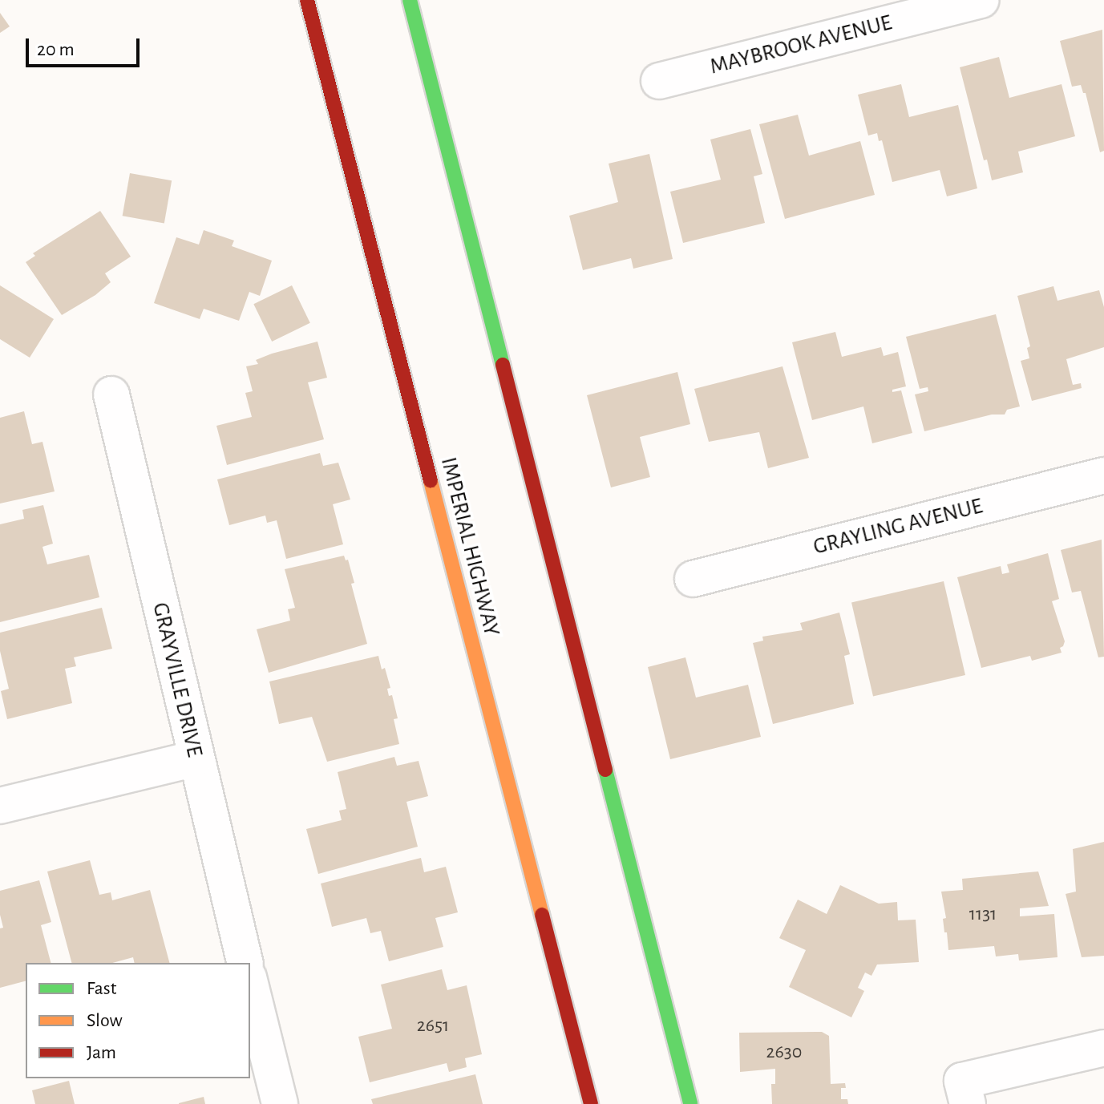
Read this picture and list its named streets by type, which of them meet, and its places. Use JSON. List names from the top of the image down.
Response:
{
  "streets": {
    "main road": ["IMPERIAL HIGHWAY"],
    "street": ["MAYBROOK AVENUE", "GRAYLING AVENUE", "GRAYVILLE DRIVE"]
  },
  "house_numbers": ["1131", "2651", "2630"],
  "legend": ["Fast", "Slow", "Jam"],
  "scale_bar": "20 m"
}
